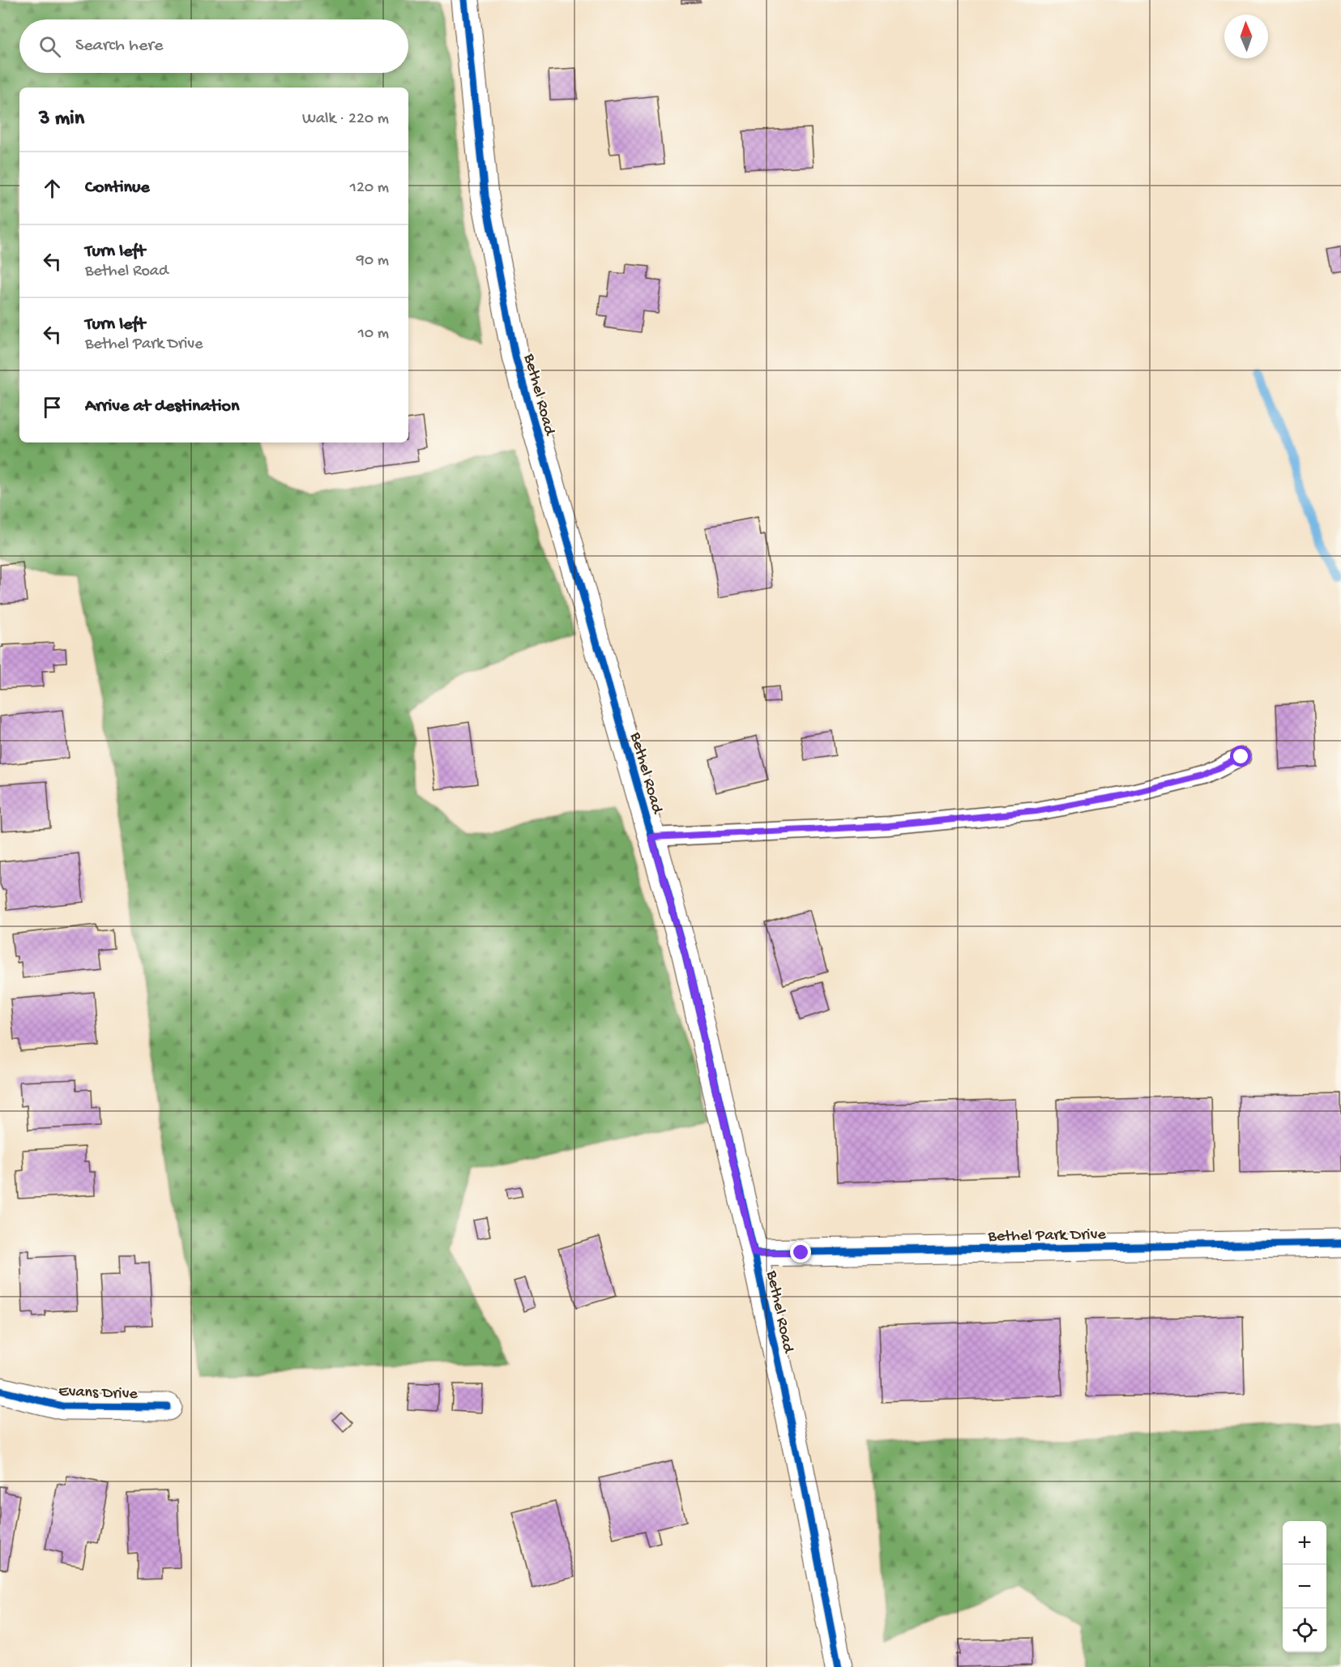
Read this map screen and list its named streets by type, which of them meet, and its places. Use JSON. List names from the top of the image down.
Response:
{
  "streets": {
    "street": ["Bethel Road", "Bethel Park Drive", "Evans Drive"]
  },
  "crossings": [
    ["Bethel Road", "Bethel Park Drive"]
  ],
  "north": "top",
  "page": {
    "search": "Search here",
    "heading": ["3 min", "Walk · 220 m"],
    "list": [
      ["Continue", "120 m"],
      ["Turn left", "Bethel Road", "90 m"],
      ["Turn left", "Bethel Park Drive", "10 m"],
      "Arrive at destination"
    ],
    "map_buttons": ["+", "−"]
  }
}
